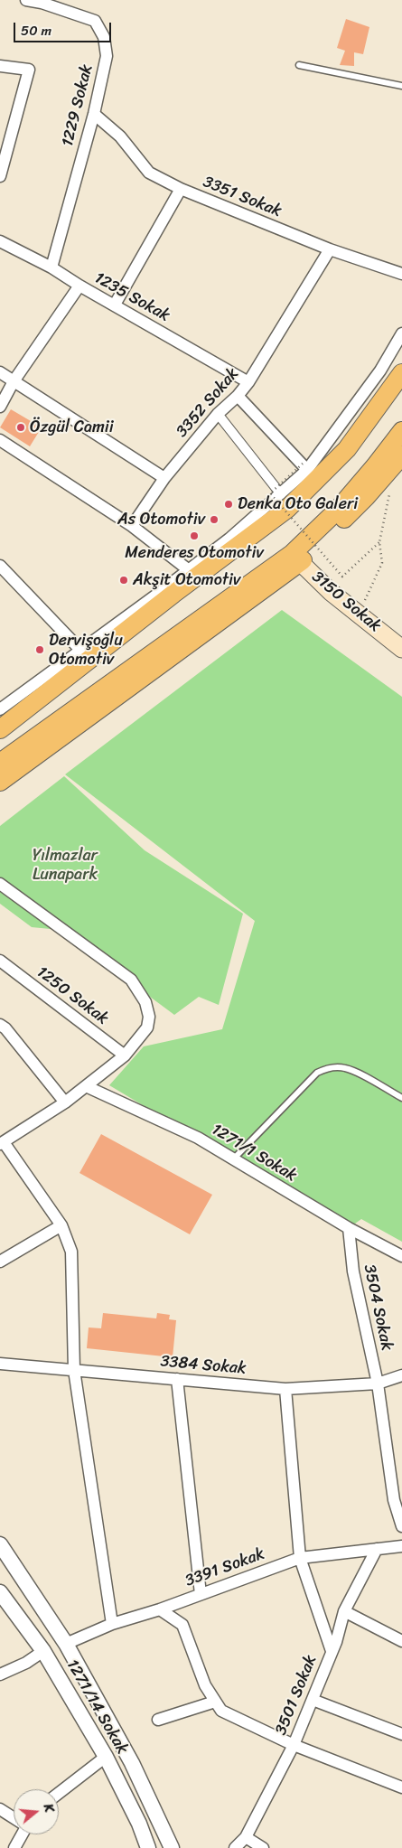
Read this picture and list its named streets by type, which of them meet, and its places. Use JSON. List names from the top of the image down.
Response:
{
  "streets": {
    "main road": ["3150 Sokak"],
    "street": [
      "1229 Sokak",
      "3351 Sokak",
      "1235 Sokak",
      "3352 Sokak",
      "1250 Sokak",
      "1271/1 Sokak",
      "3504 Sokak",
      "3384 Sokak",
      "3391 Sokak",
      "3501 Sokak",
      "1271/14 Sokak"
    ]
  },
  "crossings": [
    ["1229 Sokak", "3351 Sokak"],
    ["1229 Sokak", "1235 Sokak"],
    ["3351 Sokak", "3352 Sokak"],
    ["1235 Sokak", "3352 Sokak"],
    ["1271/1 Sokak", "3504 Sokak"],
    ["3504 Sokak", "3384 Sokak"],
    ["3391 Sokak", "3501 Sokak"]
  ],
  "parks": ["Yılmazlar Lunapark"],
  "places": [
    "Özgül Camii",
    "Denka Oto Galeri",
    "As Otomotiv",
    "Menderes Otomotiv",
    "Akşit Otomotiv",
    "Dervişoğlu Otomotiv"
  ],
  "scale_bar": "50 m",
  "north": "right"
}
